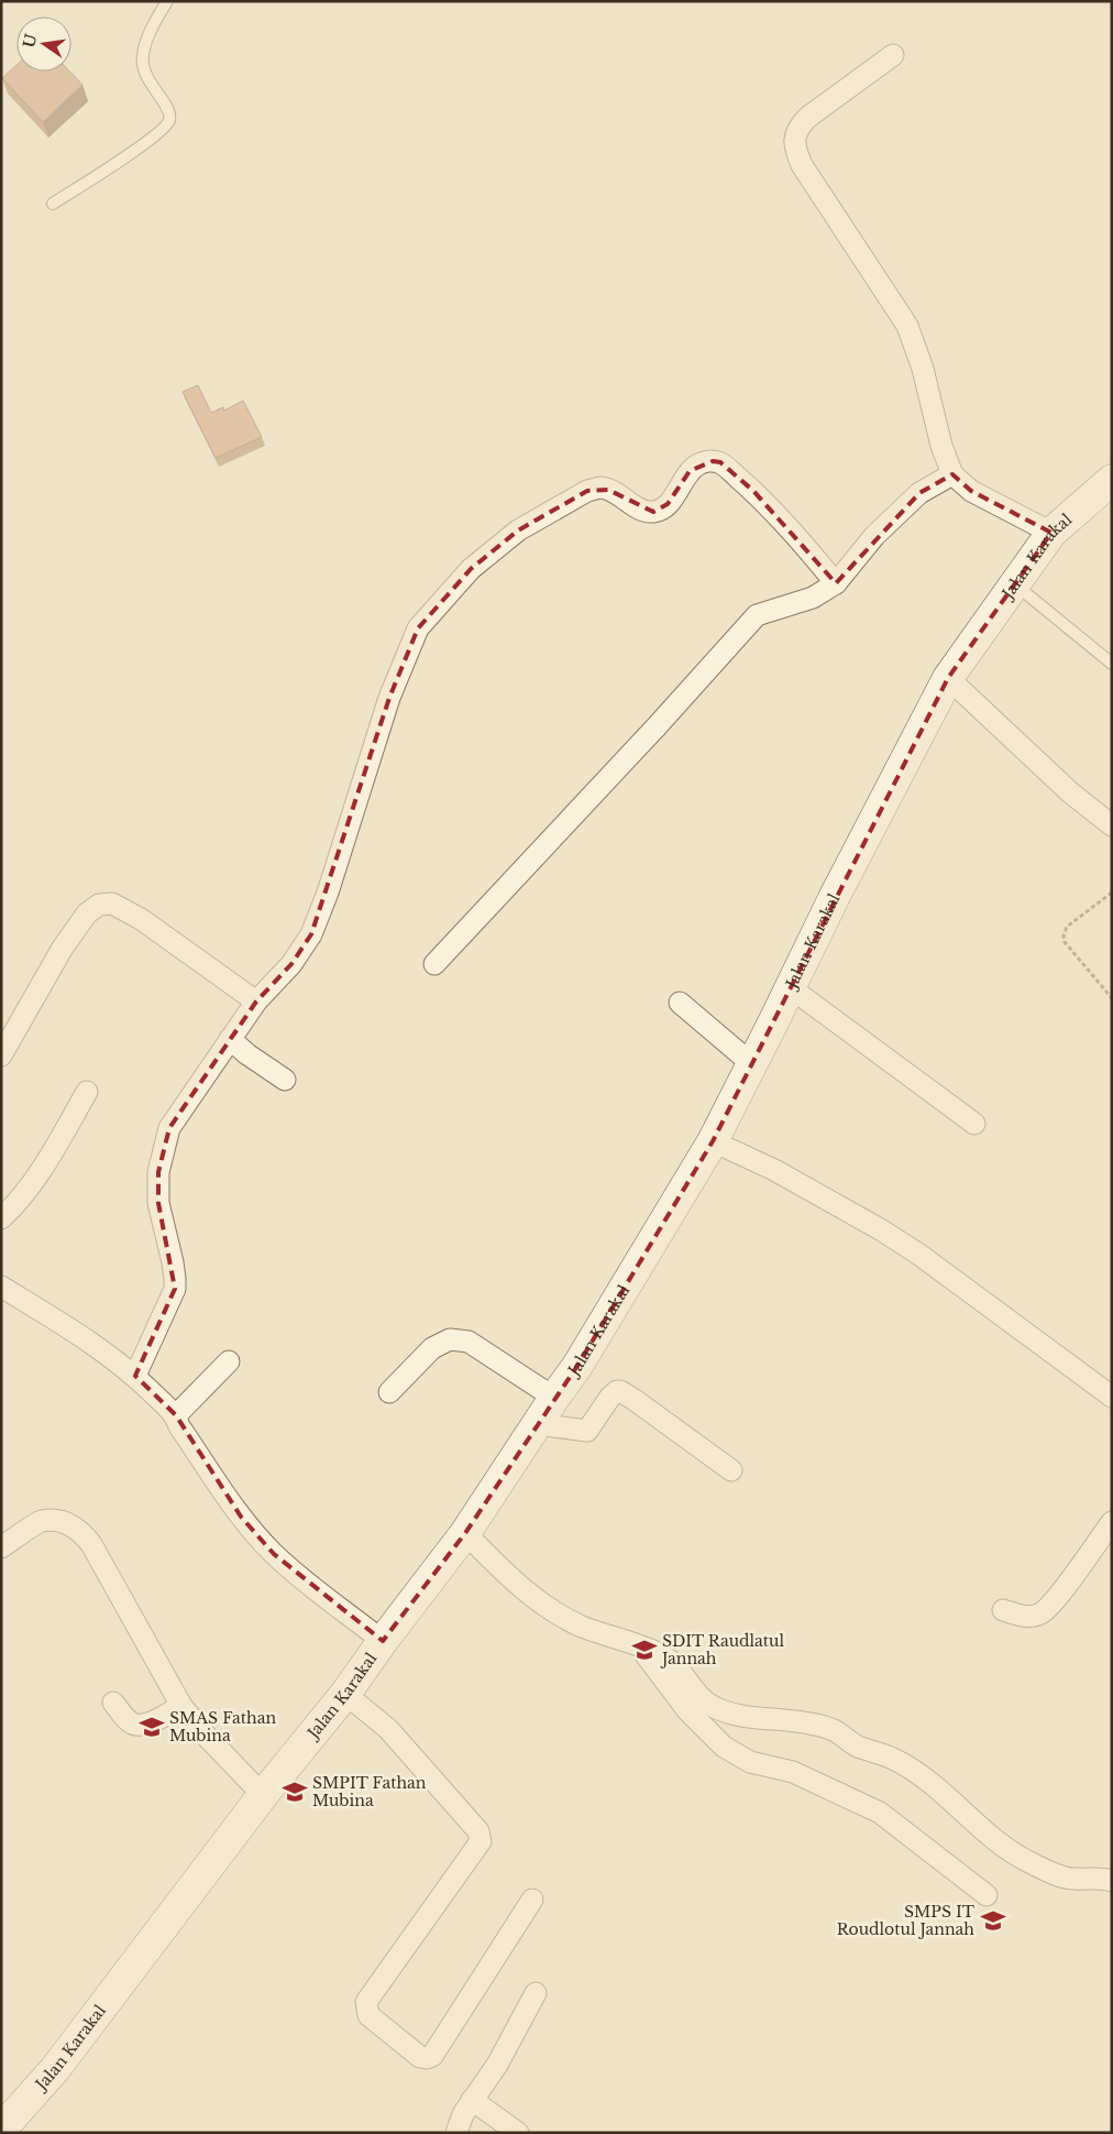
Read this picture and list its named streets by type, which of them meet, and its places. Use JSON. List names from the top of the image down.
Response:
{
  "streets": {
    "main road": ["Jalan Karakal"]
  },
  "places": {
    "school or university": [
      "SDIT Raudlatul Jannah",
      "SMAS Fathan Mubina",
      "SMPIT Fathan Mubina",
      "SMPS IT Roudlotul Jannah"
    ]
  },
  "north": "left"
}
